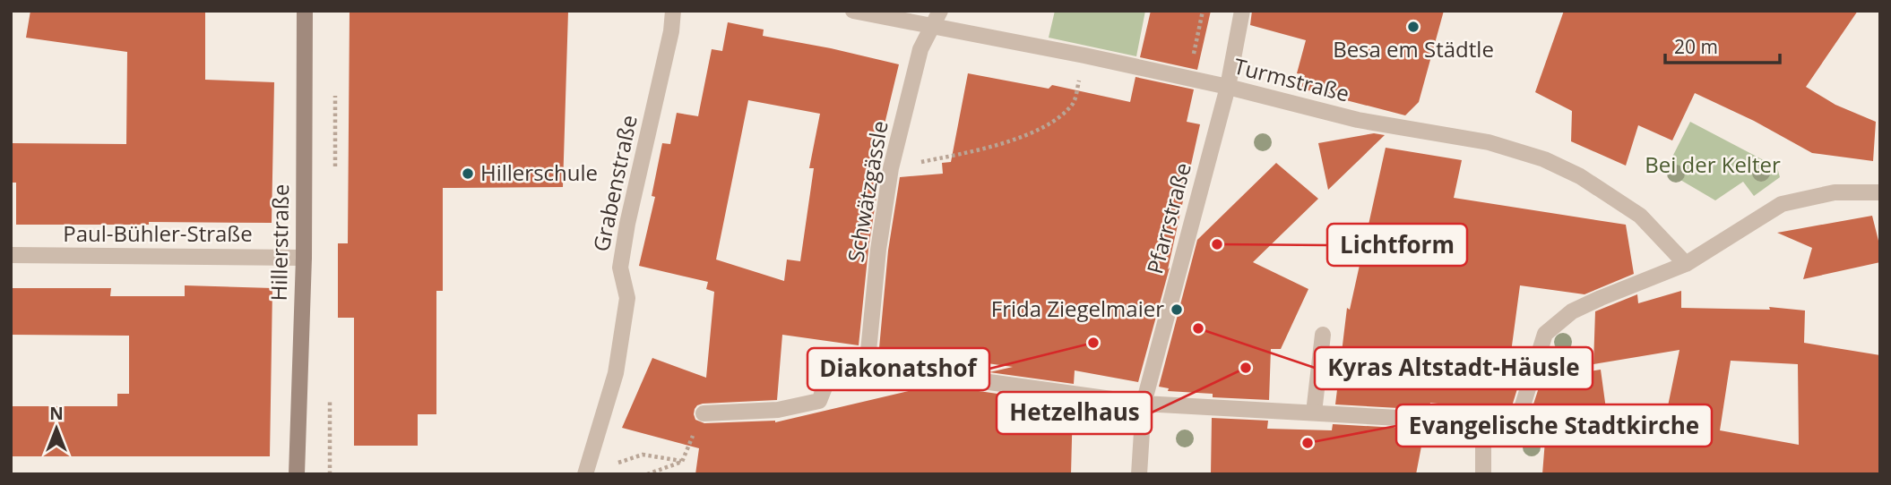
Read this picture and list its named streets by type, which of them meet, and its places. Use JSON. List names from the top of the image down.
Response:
{
  "streets": {
    "street": [
      "Turmstraße",
      "Grabenstraße",
      "Schwätzgässle",
      "Pfarrstraße",
      "Paul-Bühler-Straße",
      "Hillerstraße"
    ]
  },
  "crossings": [
    ["Turmstraße", "Schwätzgässle"],
    ["Turmstraße", "Pfarrstraße"],
    ["Paul-Bühler-Straße", "Hillerstraße"]
  ],
  "parks": ["Bei der Kelter"],
  "places": [
    "Besa em Städtle",
    "Hillerschule",
    "Lichtform",
    "Frida Ziegelmaier",
    "Kyras Altstadt-Häusle",
    "Diakonatshof",
    "Hetzelhaus",
    "Evangelische Stadtkirche"
  ],
  "scale_bar": "20 m",
  "north": "top"
}
